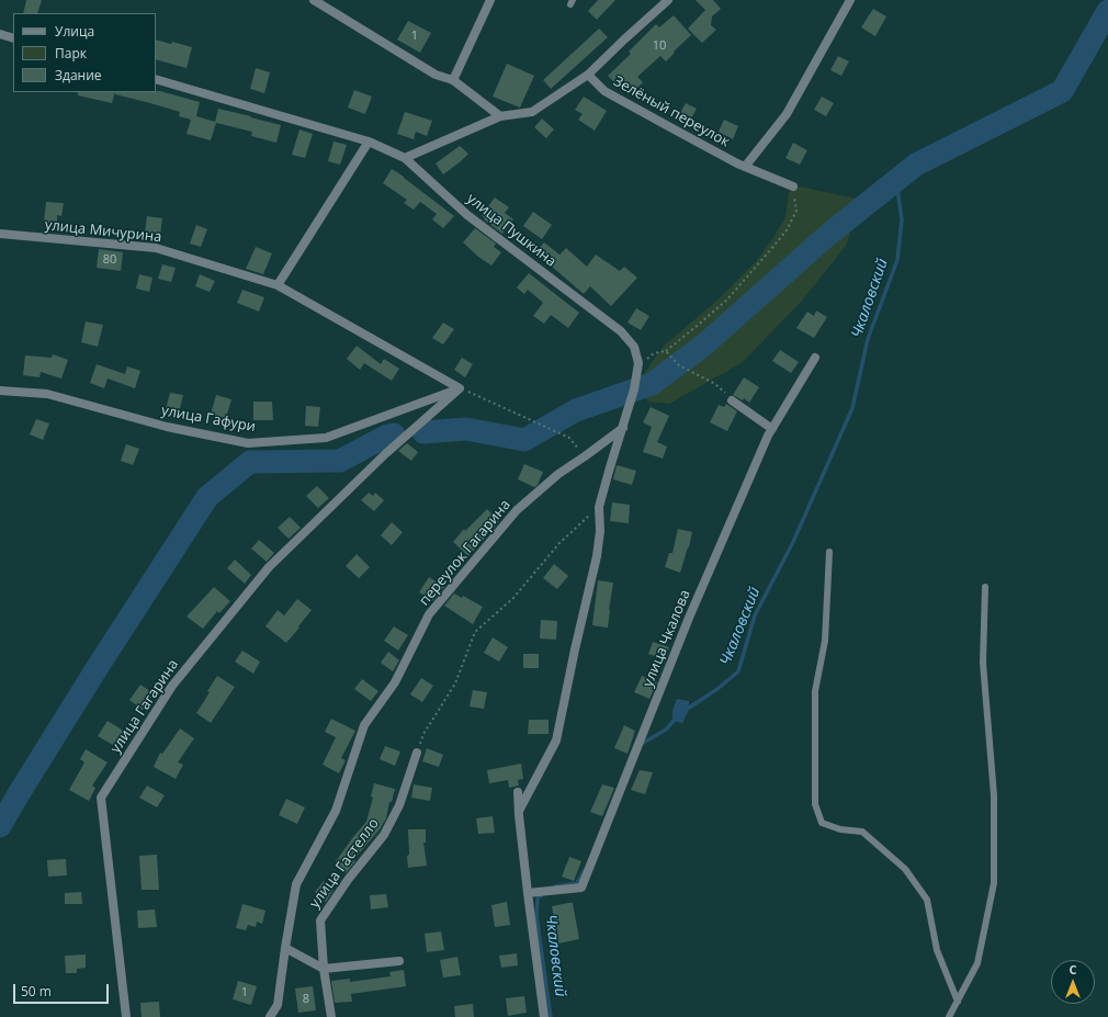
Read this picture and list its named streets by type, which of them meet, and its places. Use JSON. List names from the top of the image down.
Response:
{
  "streets": {
    "street": [
      "Зелёный переулок",
      "улица Пушкина",
      "улица Мичурина",
      "улица Гафури",
      "переулок Гагарина",
      "улица Чкалова",
      "улица Гагарина",
      "улица Гастелло"
    ]
  },
  "crossings": [
    ["улица Мичурина", "улица Гафури"],
    ["улица Мичурина", "улица Гагарина"],
    ["улица Гафури", "улица Гагарина"]
  ],
  "water": ["Чкаловский"],
  "house_numbers": [
    "1",
    "10",
    "80",
    "1",
    "8"
  ],
  "legend": ["Улица", "Парк", "Здание"],
  "scale_bar": "50 m",
  "north": "top"
}
